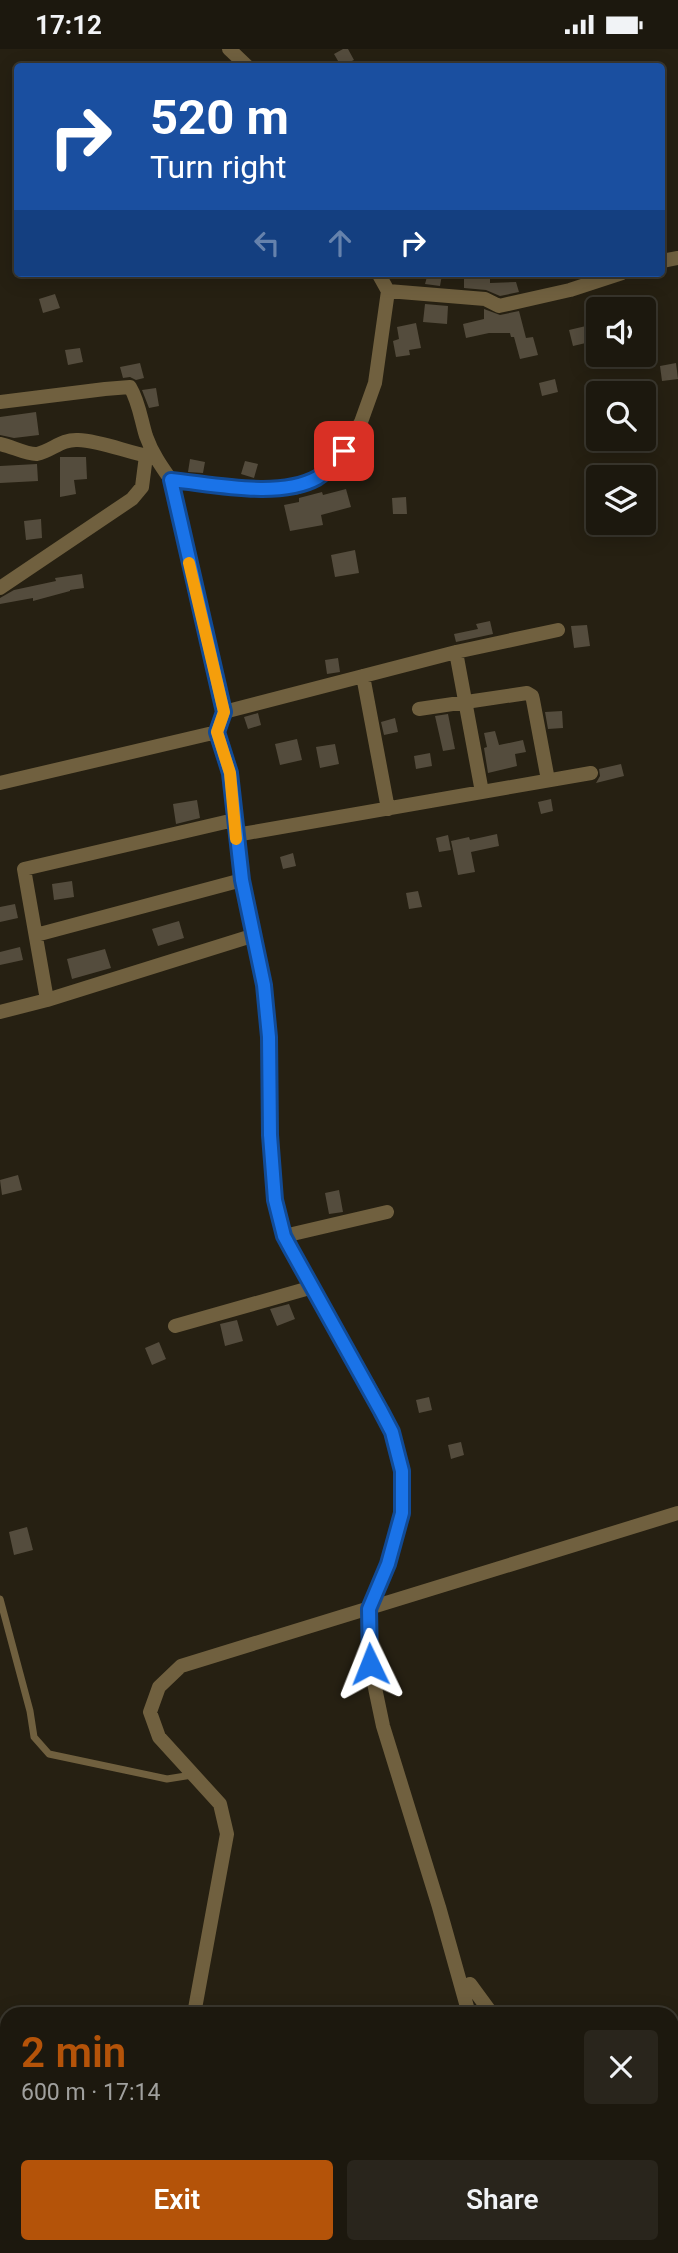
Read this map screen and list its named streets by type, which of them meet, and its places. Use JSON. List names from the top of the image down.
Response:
{
  "page": {
    "status": "17:12",
    "turn": ["520 m", "Turn right"],
    "heading": ["2 min", "600 m · 17:14"],
    "buttons": ["Exit", "Share"]
  }
}
